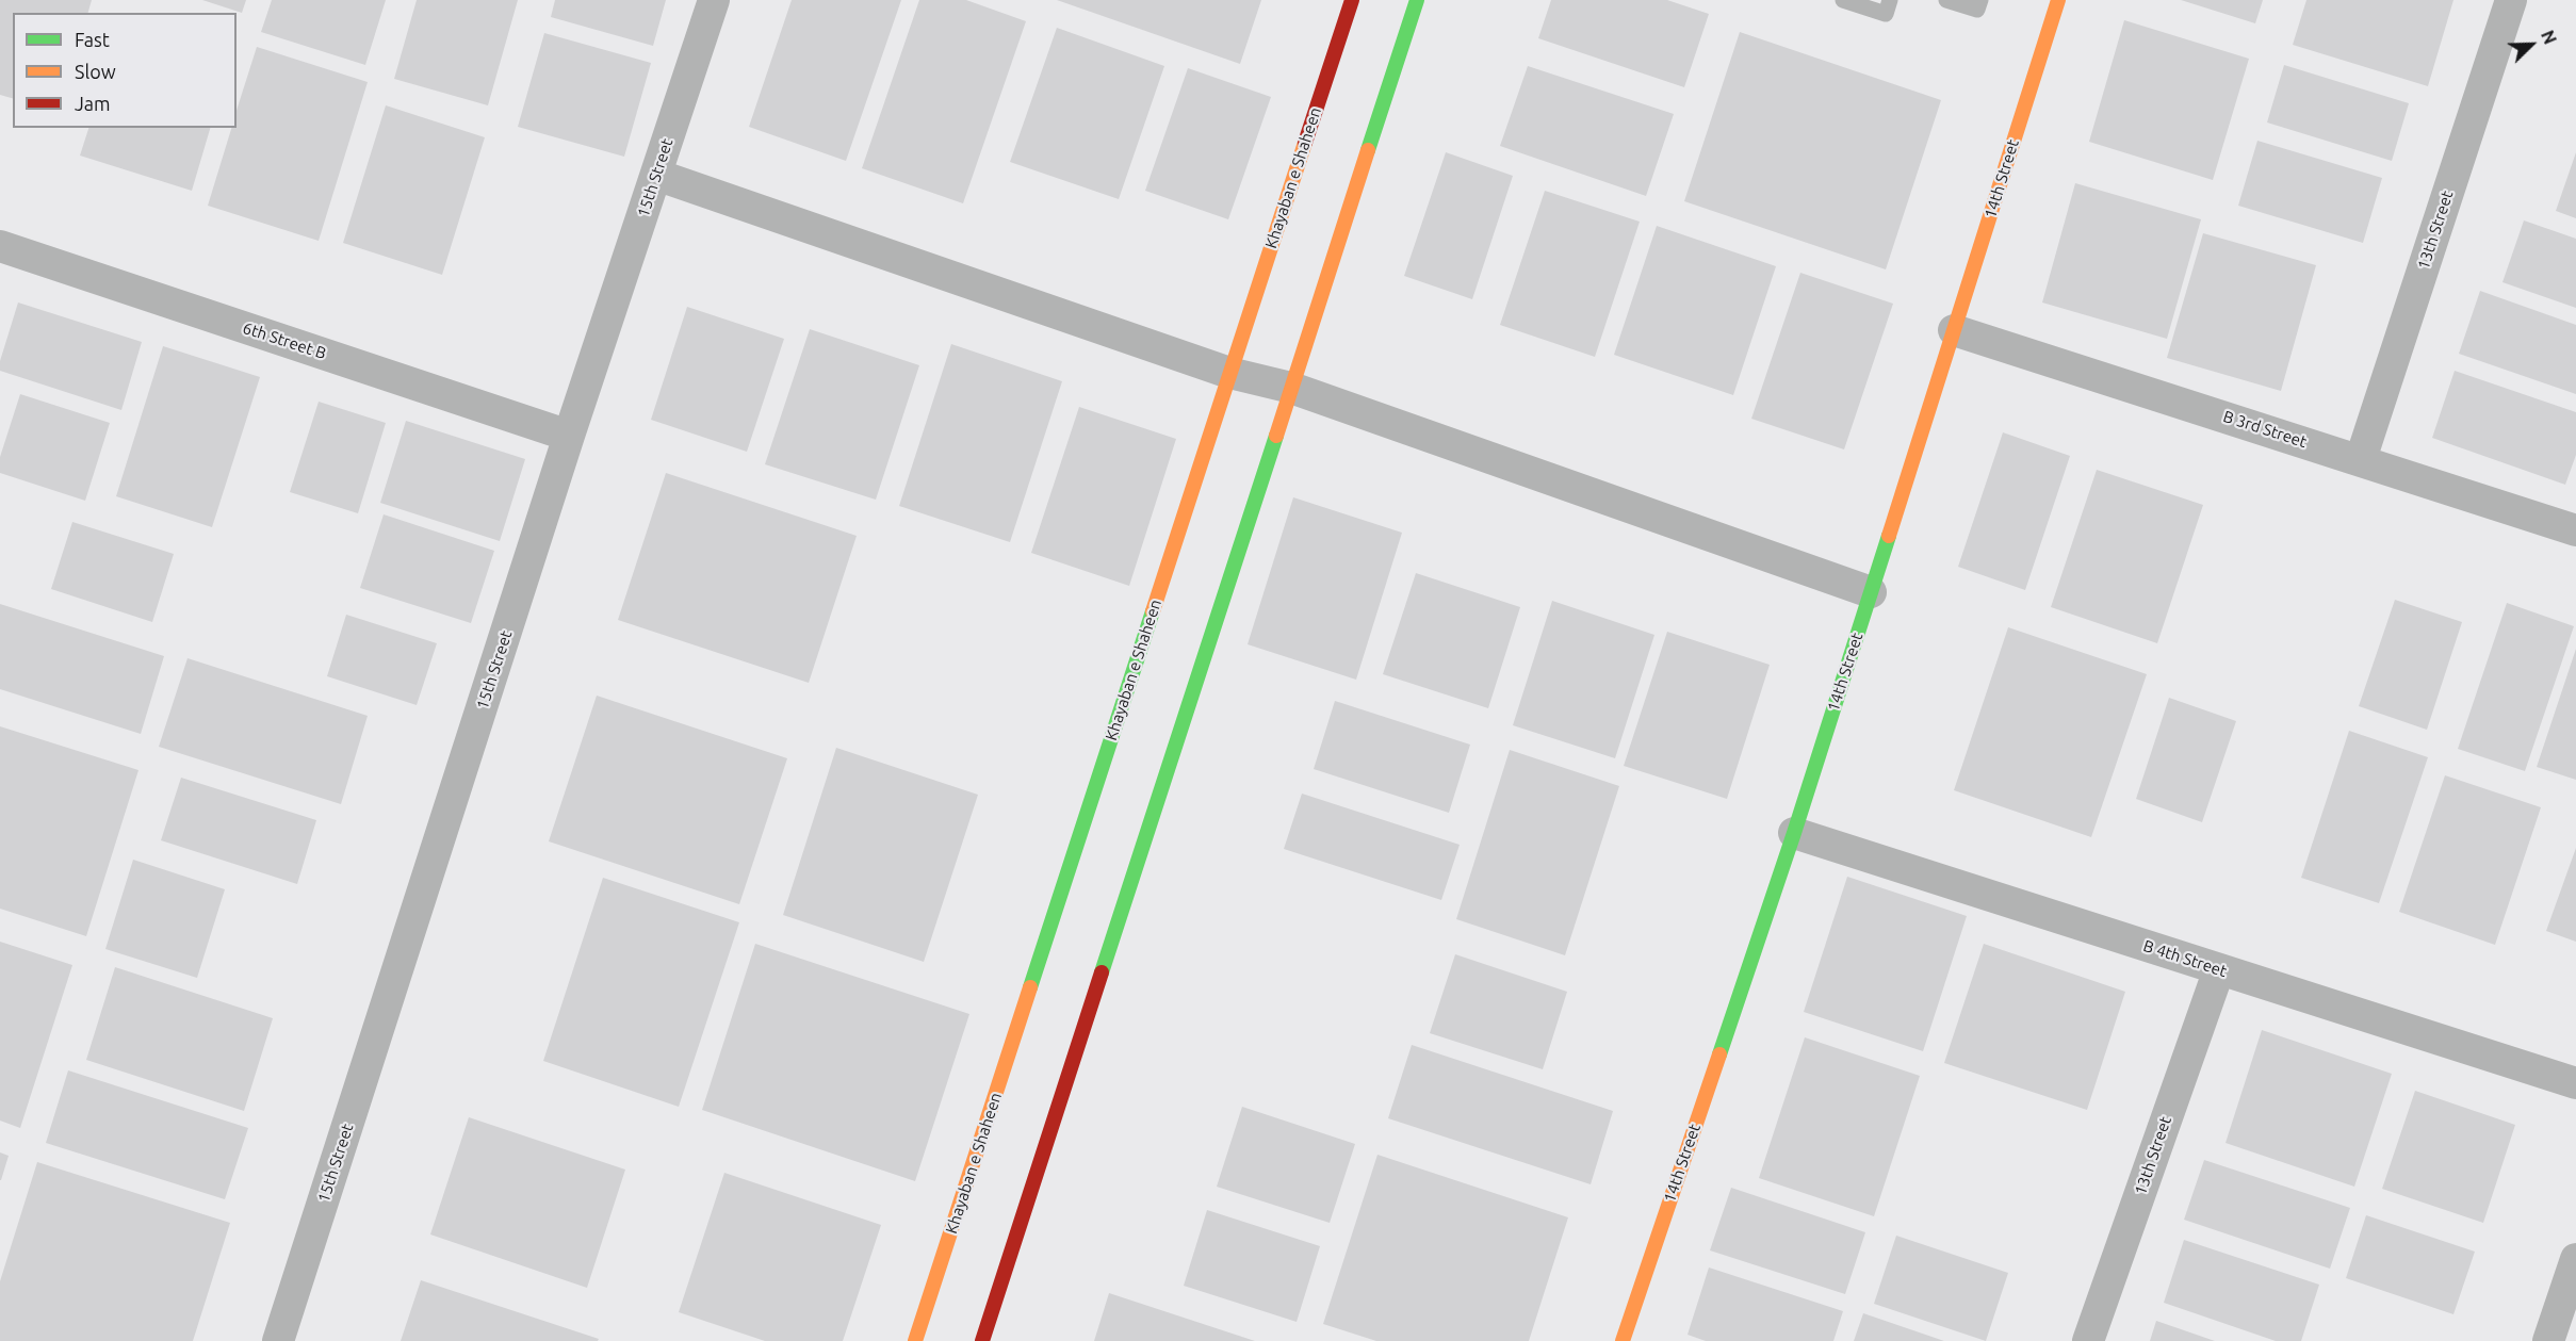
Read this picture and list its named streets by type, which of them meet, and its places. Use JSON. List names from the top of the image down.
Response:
{
  "streets": {
    "main road": ["Khayaban e Shaheen", "14th Street"],
    "street": [
      "15th Street",
      "13th Street",
      "6th Street B",
      "B 3rd Street",
      "B 4th Street"
    ]
  },
  "crossings": [
    ["15th Street", "6th Street B"],
    ["14th Street", "B 3rd Street"],
    ["14th Street", "B 4th Street"],
    ["13th Street", "B 3rd Street"],
    ["13th Street", "B 4th Street"]
  ],
  "legend": ["Fast", "Slow", "Jam"],
  "north": "top right"
}
